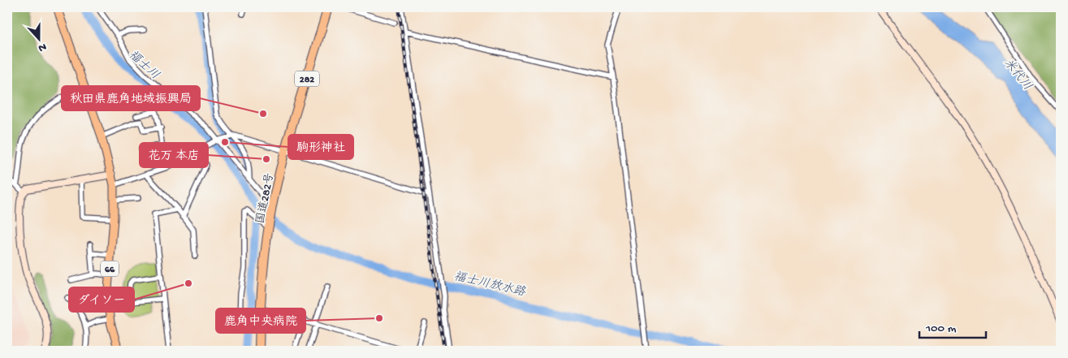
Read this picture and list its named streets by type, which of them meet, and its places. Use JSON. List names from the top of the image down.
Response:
{
  "streets": {
    "highway": ["282", "国道282号"],
    "main road": ["66"]
  },
  "water": ["福士川", "米代川", "福士川放水路"],
  "places": [
    "秋田県鹿角地域振興局",
    "駒形神社",
    "花万 本店",
    "ダイソー",
    "鹿角中央病院"
  ],
  "scale_bar": "100 m",
  "north": "bottom"
}
